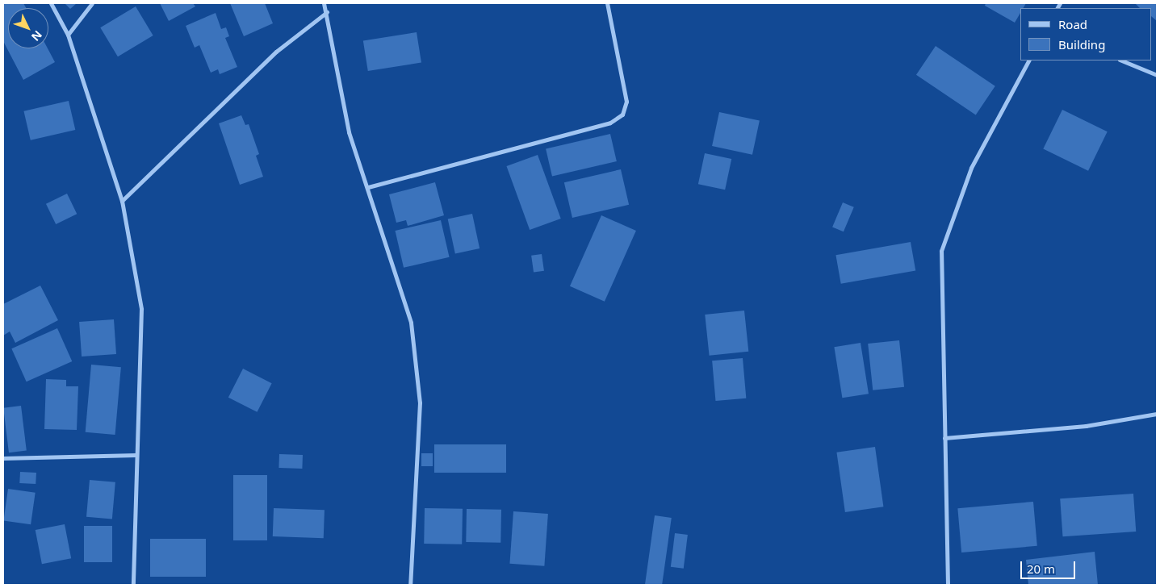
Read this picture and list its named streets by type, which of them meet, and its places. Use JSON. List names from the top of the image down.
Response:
{
  "legend": ["Road", "Building"],
  "scale_bar": "20 m",
  "north": "bottom right"
}
